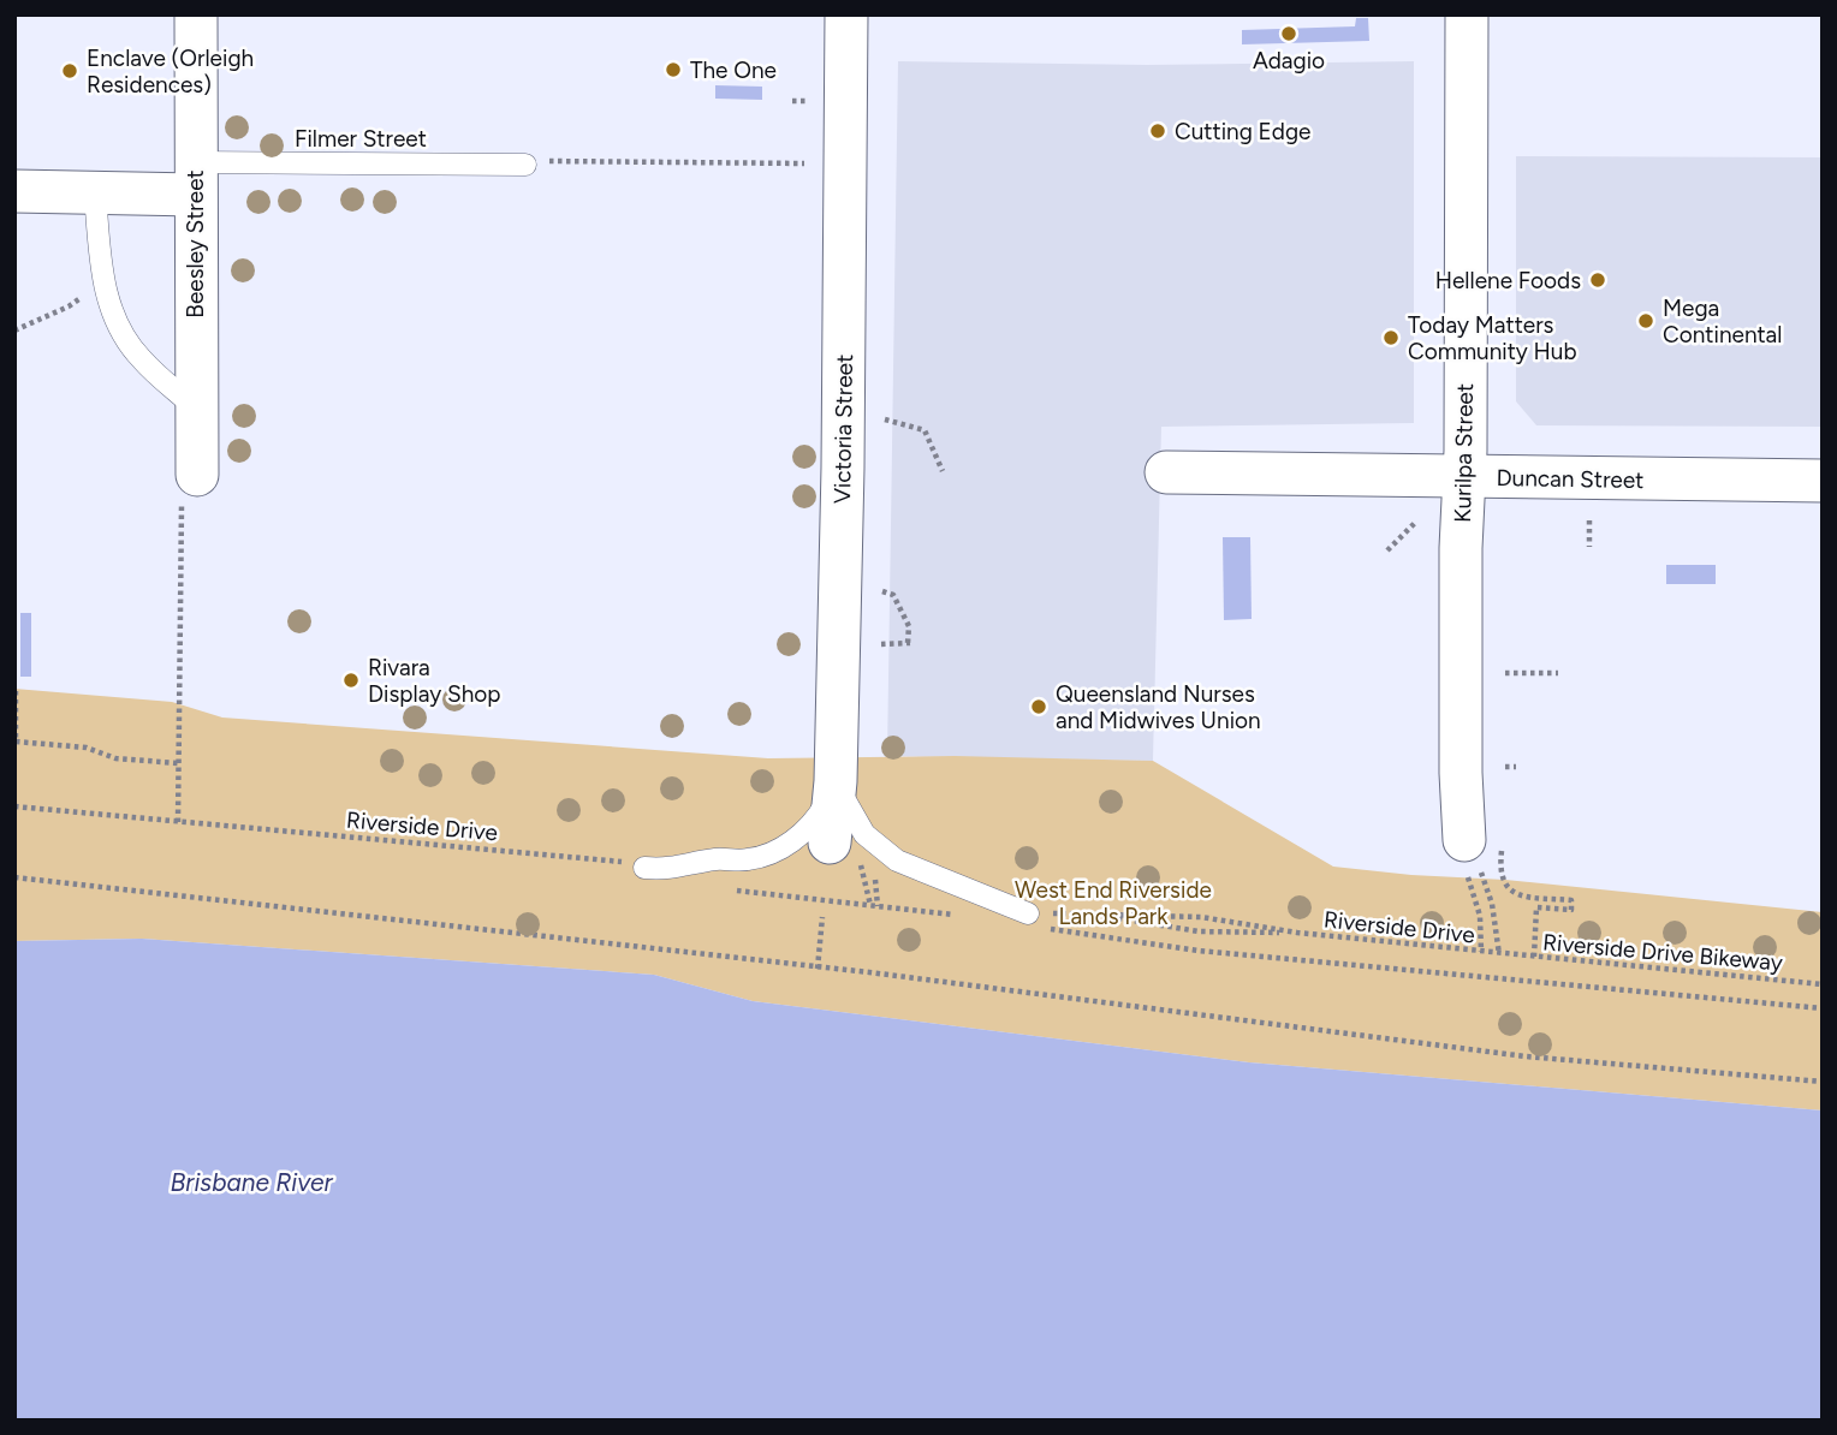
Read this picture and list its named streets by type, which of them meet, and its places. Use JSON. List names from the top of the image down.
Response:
{
  "streets": {
    "street": [
      "Beesley Street",
      "Victoria Street",
      "Kurilpa Street",
      "Duncan Street"
    ],
    "lane": ["Filmer Street"],
    "path": ["Riverside Drive", "Riverside Drive Bikeway"]
  },
  "crossings": [
    ["Filmer Street", "Beesley Street"],
    ["Kurilpa Street", "Duncan Street"],
    ["Riverside Drive", "Riverside Drive Bikeway"]
  ],
  "water": ["Brisbane River"],
  "parks": ["West End Riverside Lands Park"],
  "places": [
    "Adagio",
    "The One",
    "Enclave (Orleigh Residences)",
    "Cutting Edge",
    "Hellene Foods",
    "Mega Continental",
    "Today Matters Community Hub",
    "Rivara Display Shop",
    "Queensland Nurses and Midwives Union"
  ]
}
